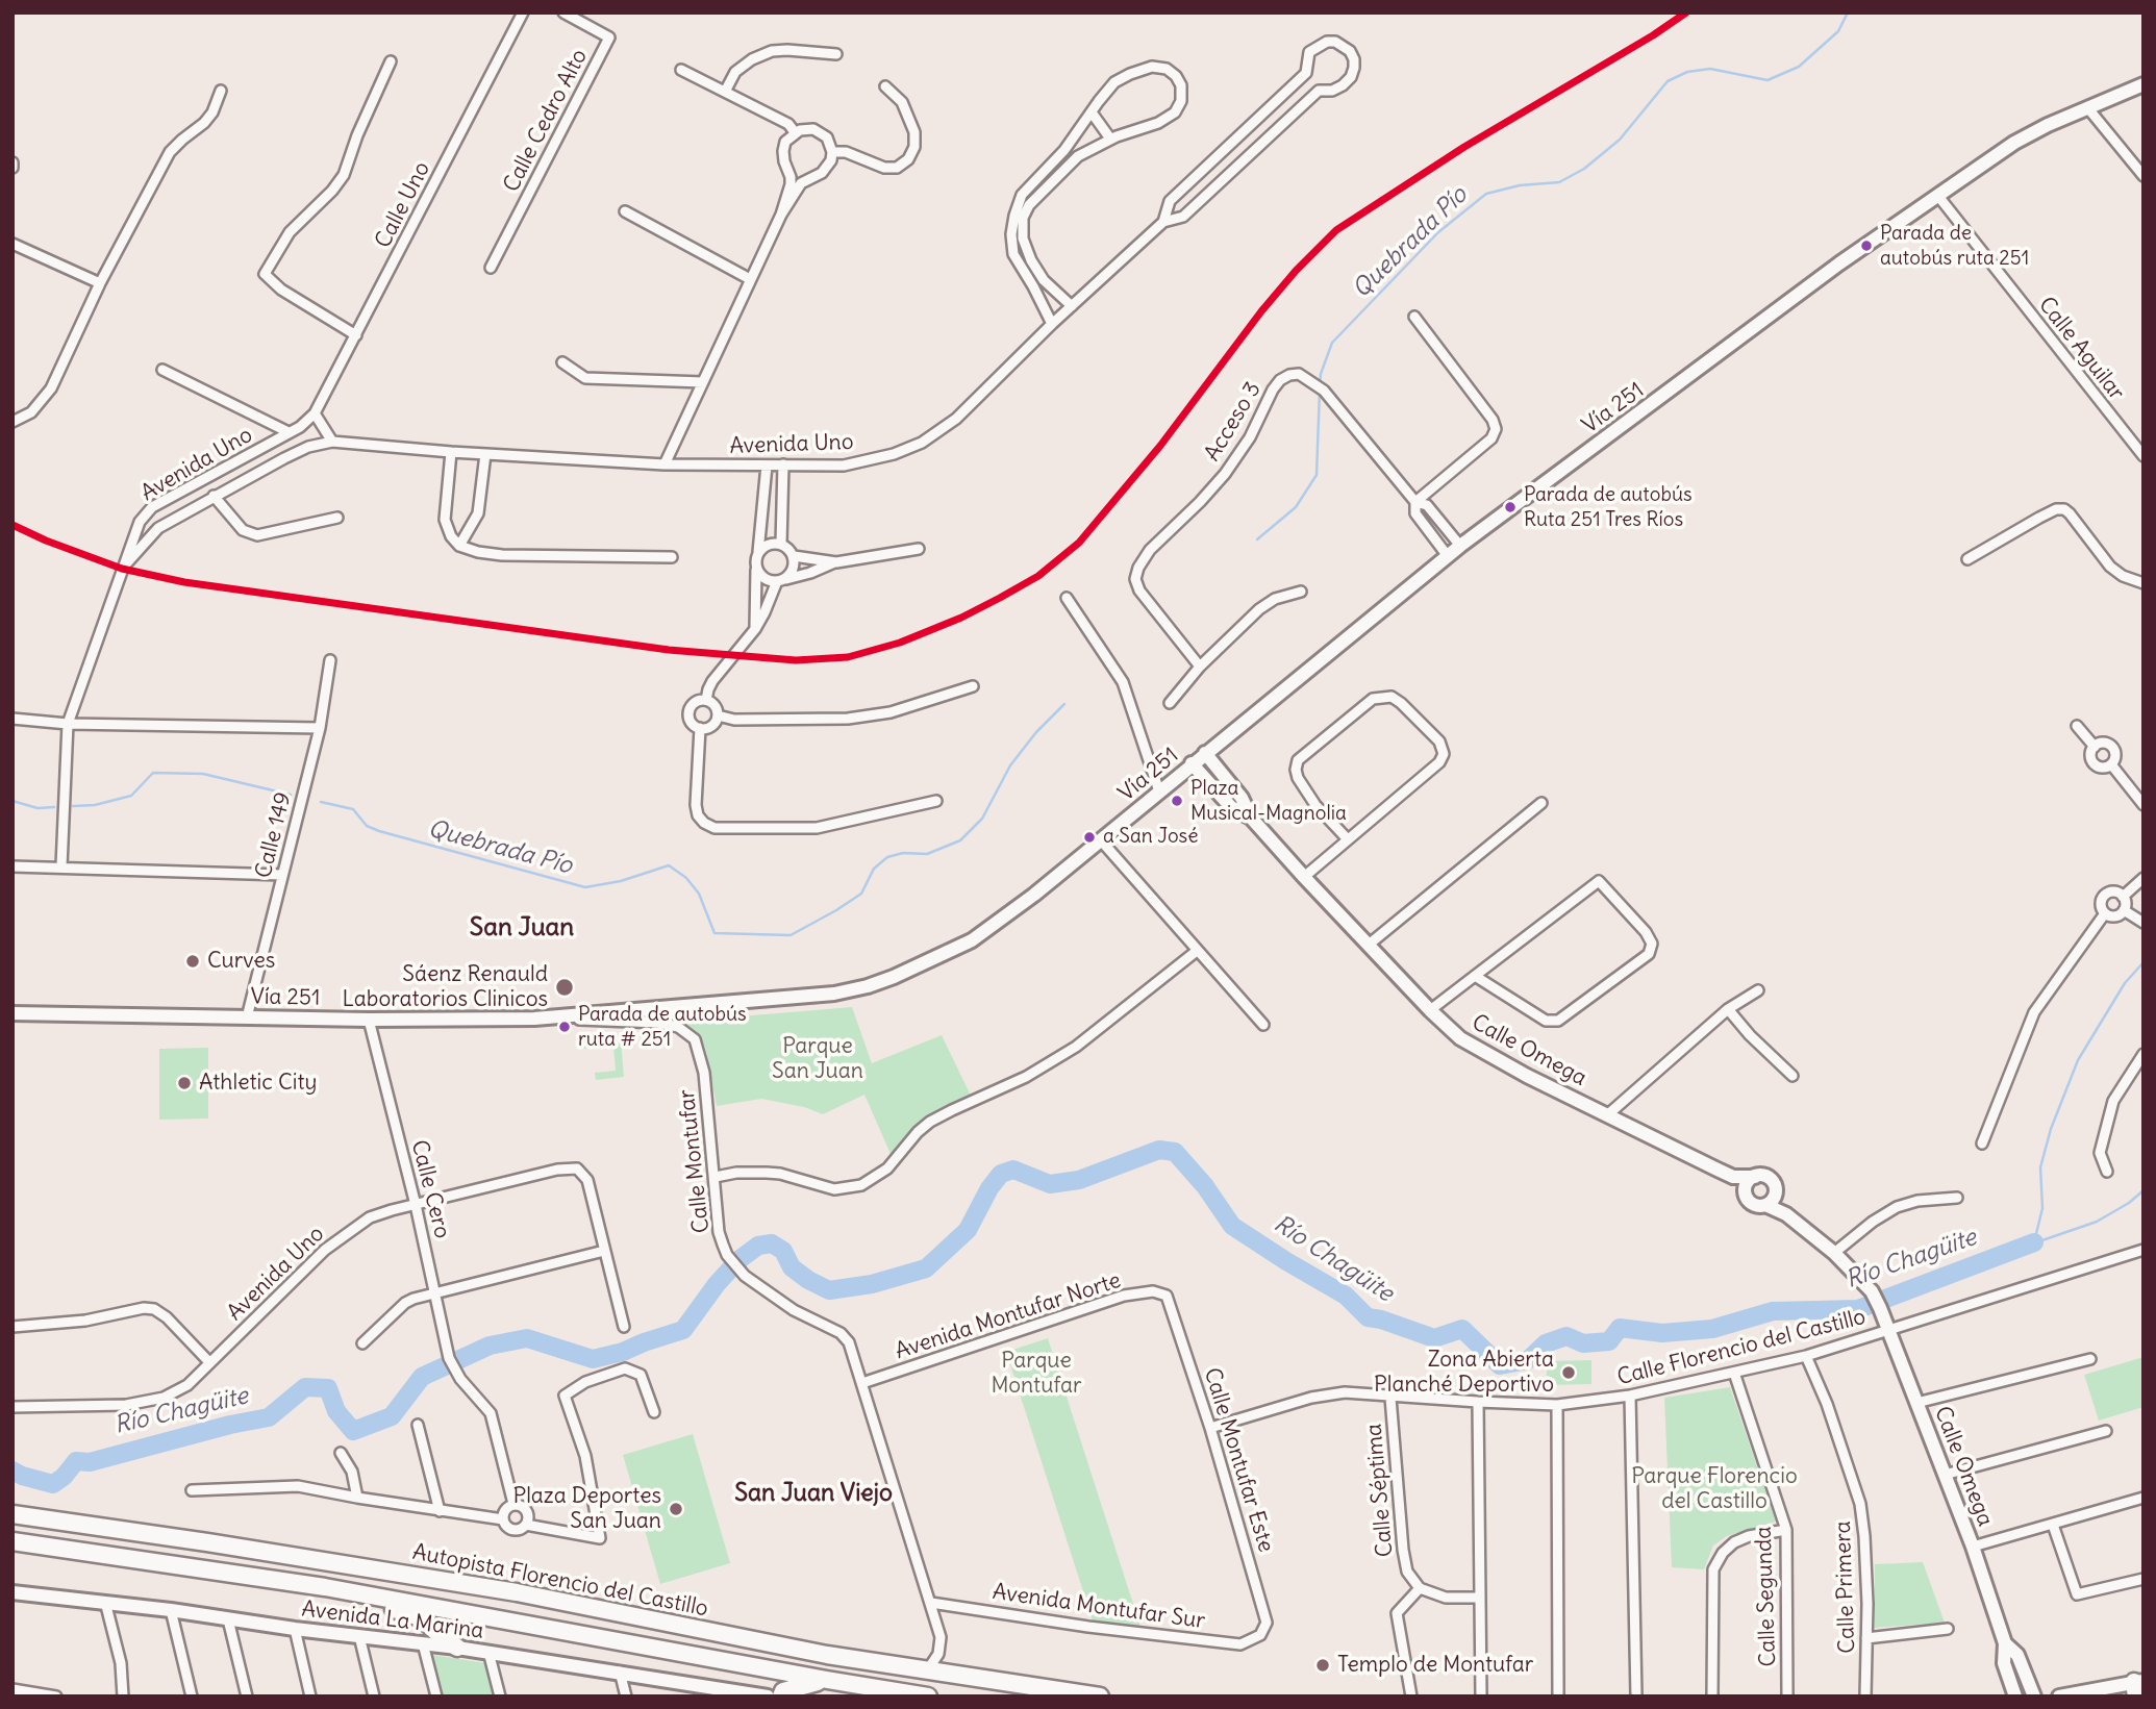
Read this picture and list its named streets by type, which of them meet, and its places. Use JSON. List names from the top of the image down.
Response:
{
  "streets": {
    "highway": ["Autopista Florencio del Castillo"],
    "street": [
      "Calle Cedro Alto",
      "Calle Uno",
      "Calle Aguilar",
      "Vía 251",
      "Acceso 3",
      "Avenida Uno",
      "Calle 149",
      "Calle Omega",
      "Calle Montufar",
      "Calle Cero",
      "Avenida Montufar Norte",
      "Calle Florencio del Castillo",
      "Calle Montufar Este",
      "Calle Séptima",
      "Calle Primera",
      "Calle Segunda",
      "Avenida Montufar Sur",
      "Avenida La Marina"
    ]
  },
  "crossings": [
    ["Calle Uno", "Avenida Uno"],
    ["Calle Aguilar", "Vía 251"],
    ["Vía 251", "Calle 149"],
    ["Vía 251", "Calle Omega"],
    ["Vía 251", "Calle Montufar"],
    ["Vía 251", "Calle Cero"],
    ["Avenida Uno", "Calle Cero"],
    ["Calle Omega", "Calle Florencio del Castillo"],
    ["Calle Montufar", "Avenida Montufar Norte"],
    ["Calle Montufar", "Autopista Florencio del Castillo"],
    ["Calle Montufar", "Avenida Montufar Sur"],
    ["Avenida Montufar Norte", "Calle Montufar Este"],
    ["Calle Florencio del Castillo", "Calle Montufar Este"],
    ["Calle Florencio del Castillo", "Calle Séptima"],
    ["Calle Florencio del Castillo", "Calle Primera"],
    ["Calle Florencio del Castillo", "Calle Segunda"],
    ["Calle Montufar Este", "Avenida Montufar Sur"]
  ],
  "districts": ["San Juan", "San Juan Viejo"],
  "water": ["Quebrada Pío", "Río Chagüite"],
  "parks": ["Parque San Juan", "Parque Montufar", "Parque Florencio del Castillo"],
  "places": [
    "Parada de autobús ruta 251",
    "Parada de autobús Ruta 251 Tres Ríos",
    "Plaza Musical-Magnolia",
    "a San José",
    "Curves",
    "Sáenz Renauld Laboratorios Clinicos",
    "Parada de autobús ruta # 251",
    "Athletic City",
    "Zona Abierta Planché Deportivo",
    "Plaza Deportes San Juan",
    "Templo de Montufar"
  ]
}
